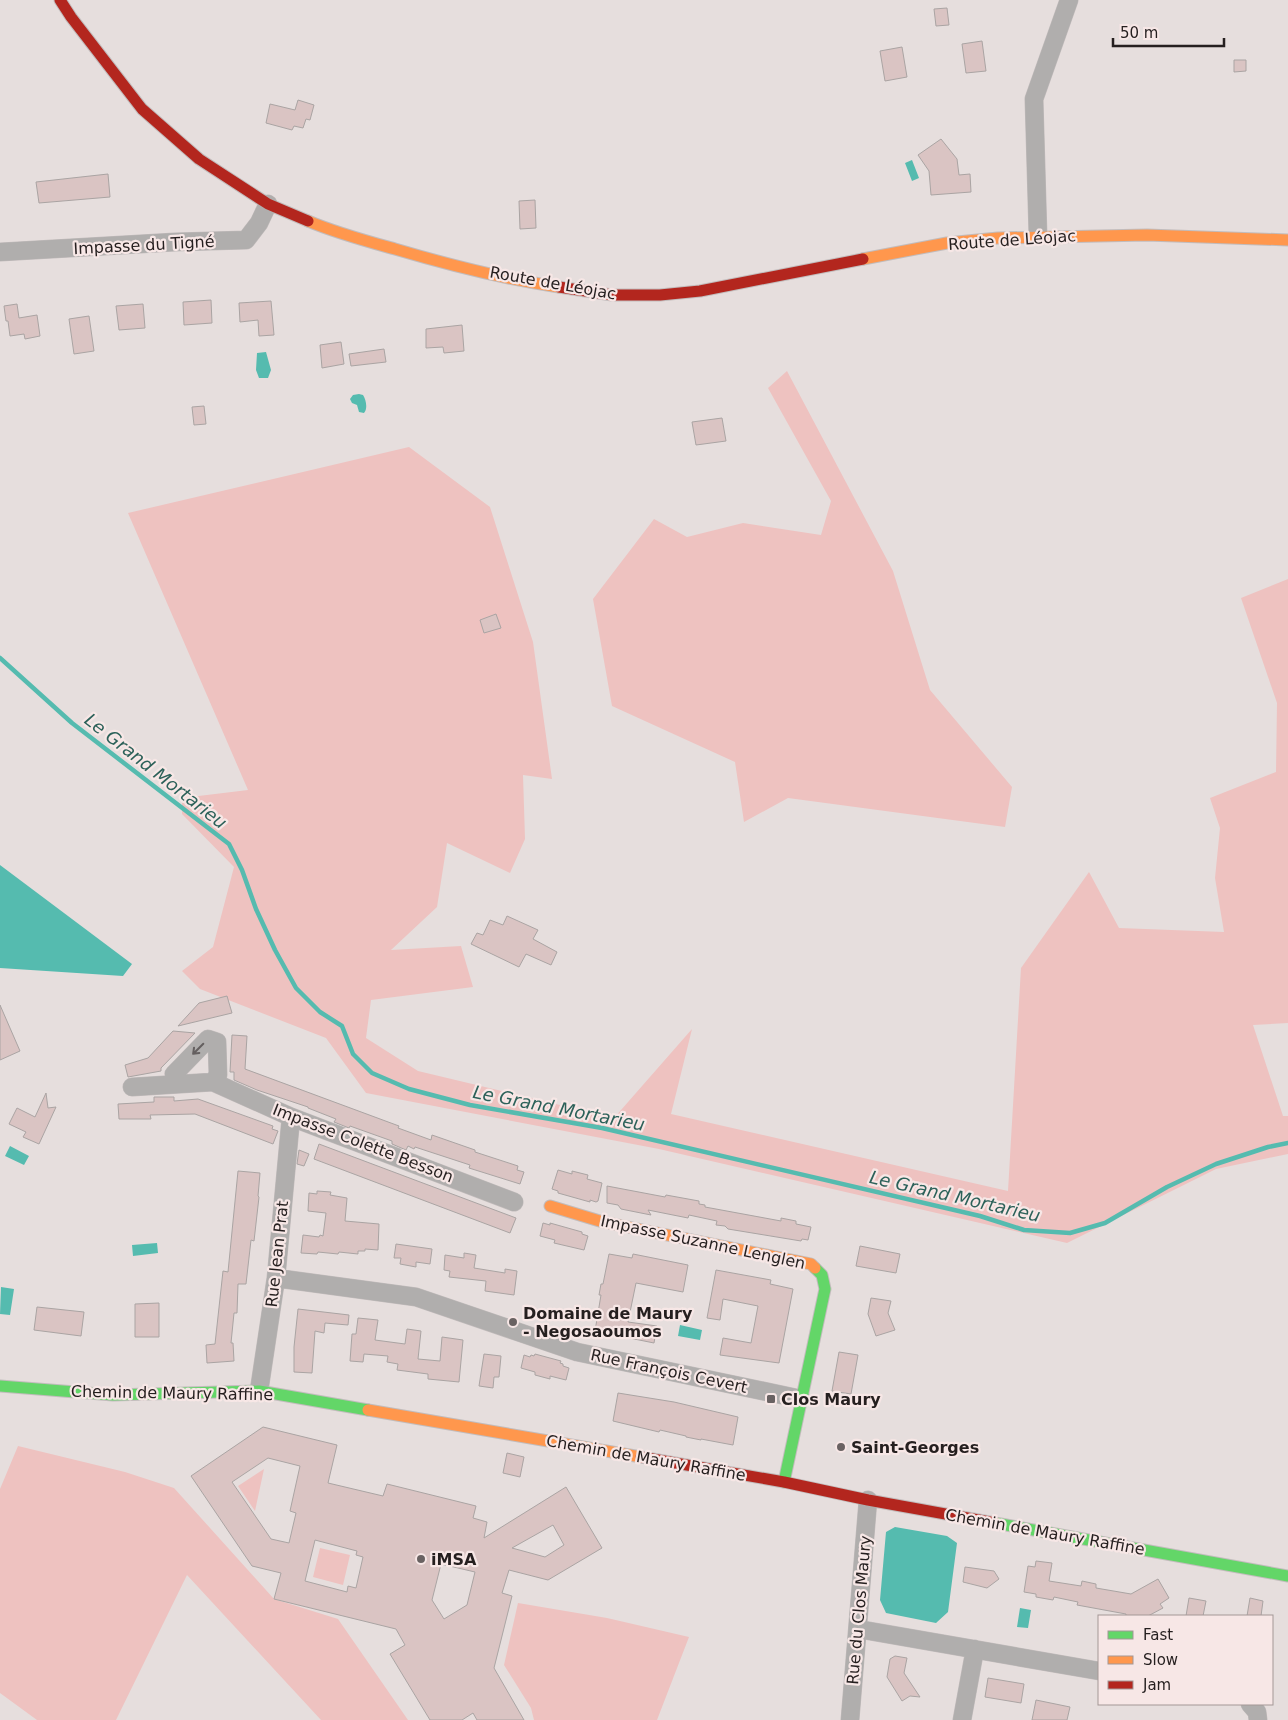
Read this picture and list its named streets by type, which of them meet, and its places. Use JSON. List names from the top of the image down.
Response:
{
  "streets": {
    "street": [
      "Route de Léojac",
      "Impasse du Tigné",
      "Impasse Colette Besson",
      "Impasse Suzanne Lenglen",
      "Rue Jean Prat",
      "Rue François Cevert",
      "Chemin de Maury Raffine",
      "Rue du Clos Maury"
    ]
  },
  "crossings": [
    ["Route de Léojac", "Impasse du Tigné"],
    ["Impasse Colette Besson", "Rue Jean Prat"],
    ["Impasse Suzanne Lenglen", "Rue François Cevert"],
    ["Impasse Suzanne Lenglen", "Chemin de Maury Raffine"],
    ["Rue Jean Prat", "Rue François Cevert"],
    ["Rue Jean Prat", "Chemin de Maury Raffine"],
    ["Chemin de Maury Raffine", "Rue du Clos Maury"]
  ],
  "water": ["Le Grand Mortarieu"],
  "places": {
    "other": ["Domaine de Maury - Negosaoumos", "Saint-Georges", "iMSA"],
    "transit": ["Clos Maury"]
  },
  "legend": ["Fast", "Slow", "Jam"],
  "scale_bar": "50 m"
}
